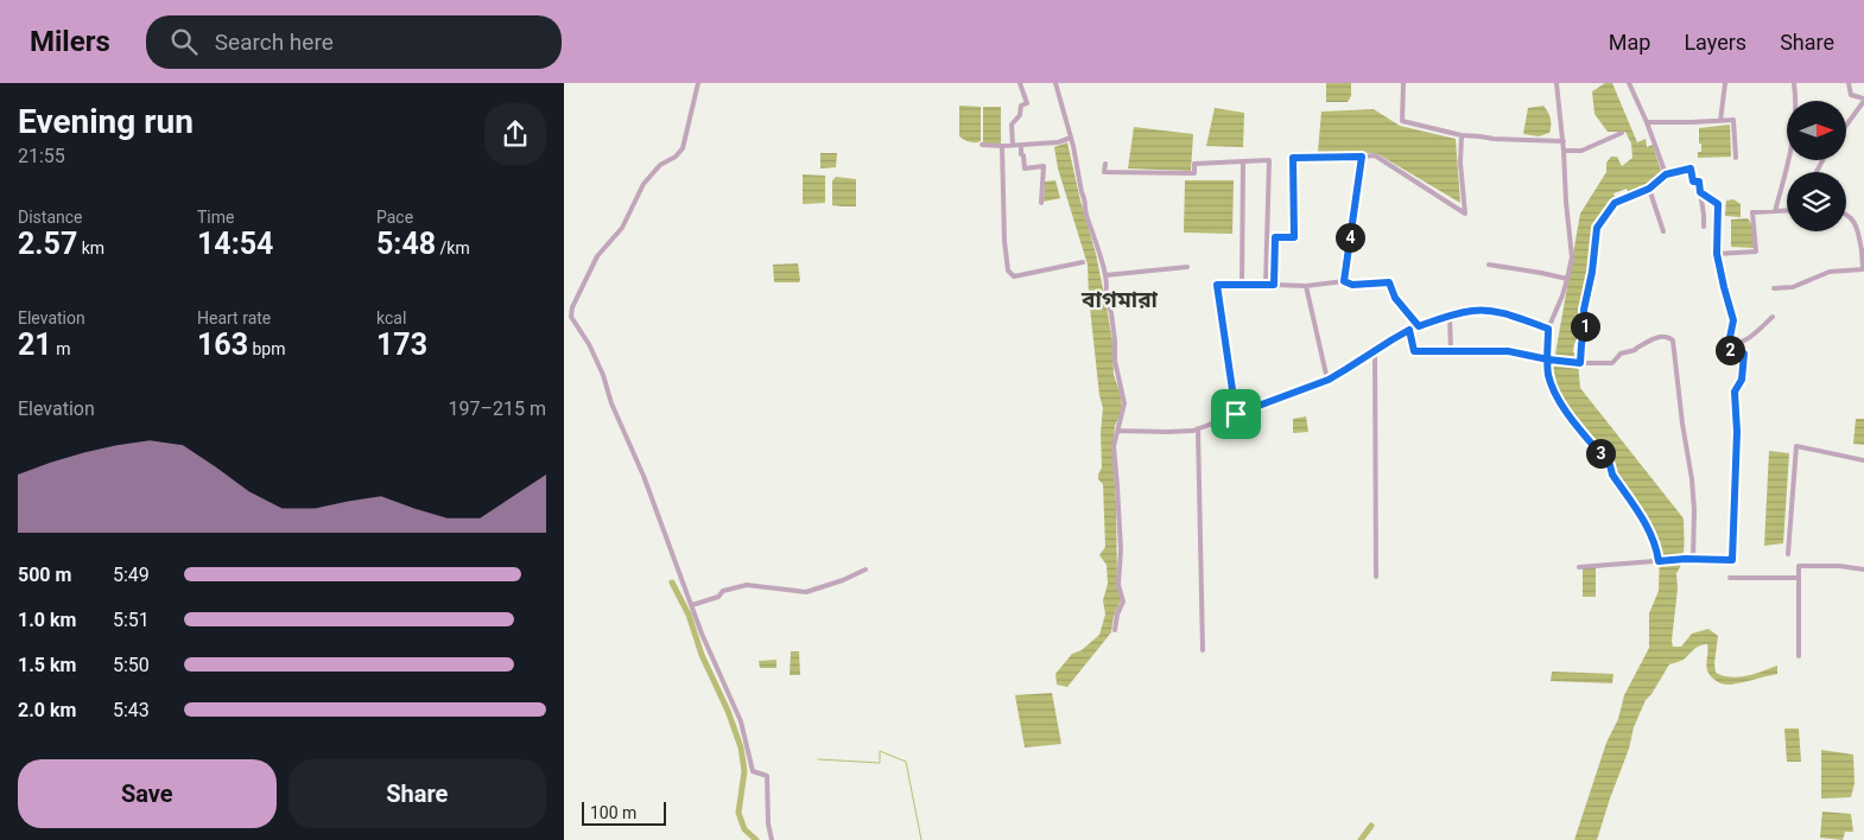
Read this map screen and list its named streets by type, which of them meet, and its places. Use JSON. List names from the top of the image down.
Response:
{
  "districts": ["বাগমারা"],
  "scale_bar": "100 m",
  "north": "right",
  "page": {
    "header": "Milers",
    "search": "Search here",
    "nav": ["Map", "Layers", "Share"],
    "heading": ["Evening run", "21:55"],
    "stats": [
      ["Distance", "2.57 km"],
      ["Time", "14:54"],
      ["Pace", "5:48 /km"],
      ["Elevation", "21 m"],
      ["Heart rate", "163 bpm"],
      ["kcal", "173"]
    ],
    "pins": [
      "4",
      "1",
      "2",
      "3"
    ],
    "chart": ["Elevation", "197–215 m"],
    "list": [
      {
        "name": "500 m",
        "note": "5:49"
      },
      {
        "name": "1.0 km",
        "note": "5:51"
      },
      {
        "name": "1.5 km",
        "note": "5:50"
      },
      {
        "name": "2.0 km",
        "note": "5:43"
      }
    ],
    "buttons": ["Save", "Share"],
    "scale": "100 m"
  }
}
